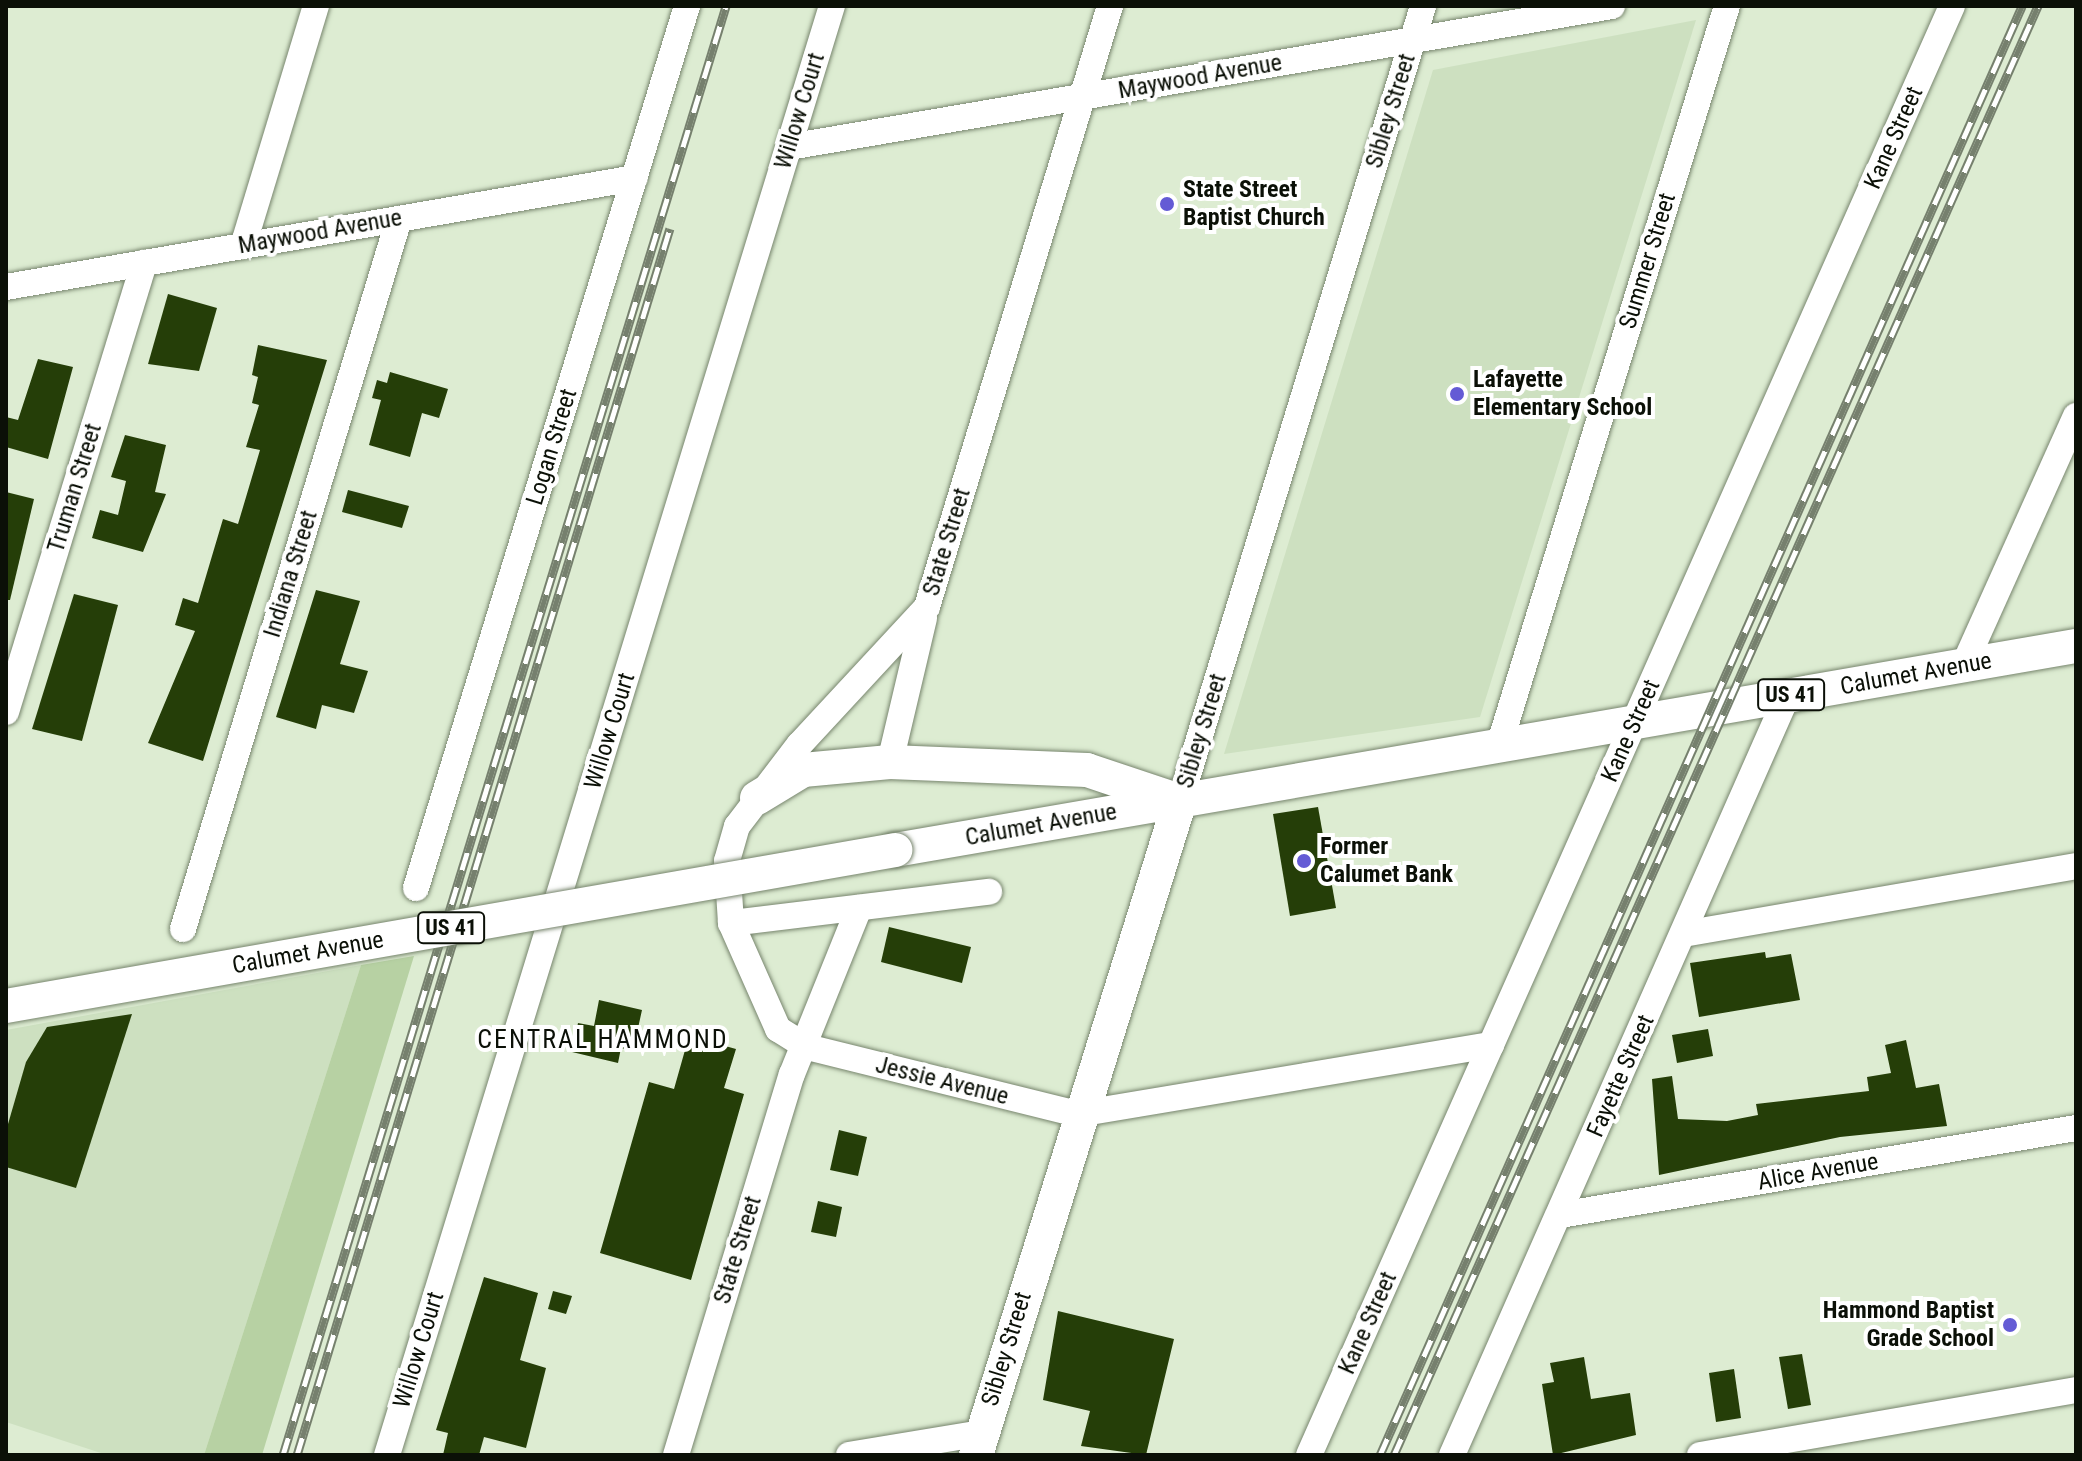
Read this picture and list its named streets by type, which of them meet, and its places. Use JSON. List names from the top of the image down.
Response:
{
  "streets": {
    "main road": ["Sibley Street", "Calumet Avenue", "US 41"],
    "street": [
      "Maywood Avenue",
      "Willow Court",
      "Kane Street",
      "Summer Street",
      "Logan Street",
      "Truman Street",
      "State Street",
      "Indiana Street",
      "Fayette Street",
      "Jessie Avenue",
      "Alice Avenue"
    ]
  },
  "crossings": [
    ["Maywood Avenue", "Willow Court"],
    ["Maywood Avenue", "Sibley Street"],
    ["Maywood Avenue", "Logan Street"],
    ["Maywood Avenue", "Truman Street"],
    ["Maywood Avenue", "State Street"],
    ["Maywood Avenue", "Indiana Street"],
    ["Sibley Street", "Calumet Avenue"],
    ["Sibley Street", "Jessie Avenue"],
    ["Kane Street", "Calumet Avenue"],
    ["Summer Street", "Calumet Avenue"],
    ["State Street", "Jessie Avenue"],
    ["Calumet Avenue", "Fayette Street"],
    ["Fayette Street", "Alice Avenue"]
  ],
  "districts": ["CENTRAL HAMMOND"],
  "places": [
    "State Street Baptist Church",
    "Lafayette Elementary School",
    "Former Calumet Bank",
    "Hammond Baptist Grade School"
  ]
}
